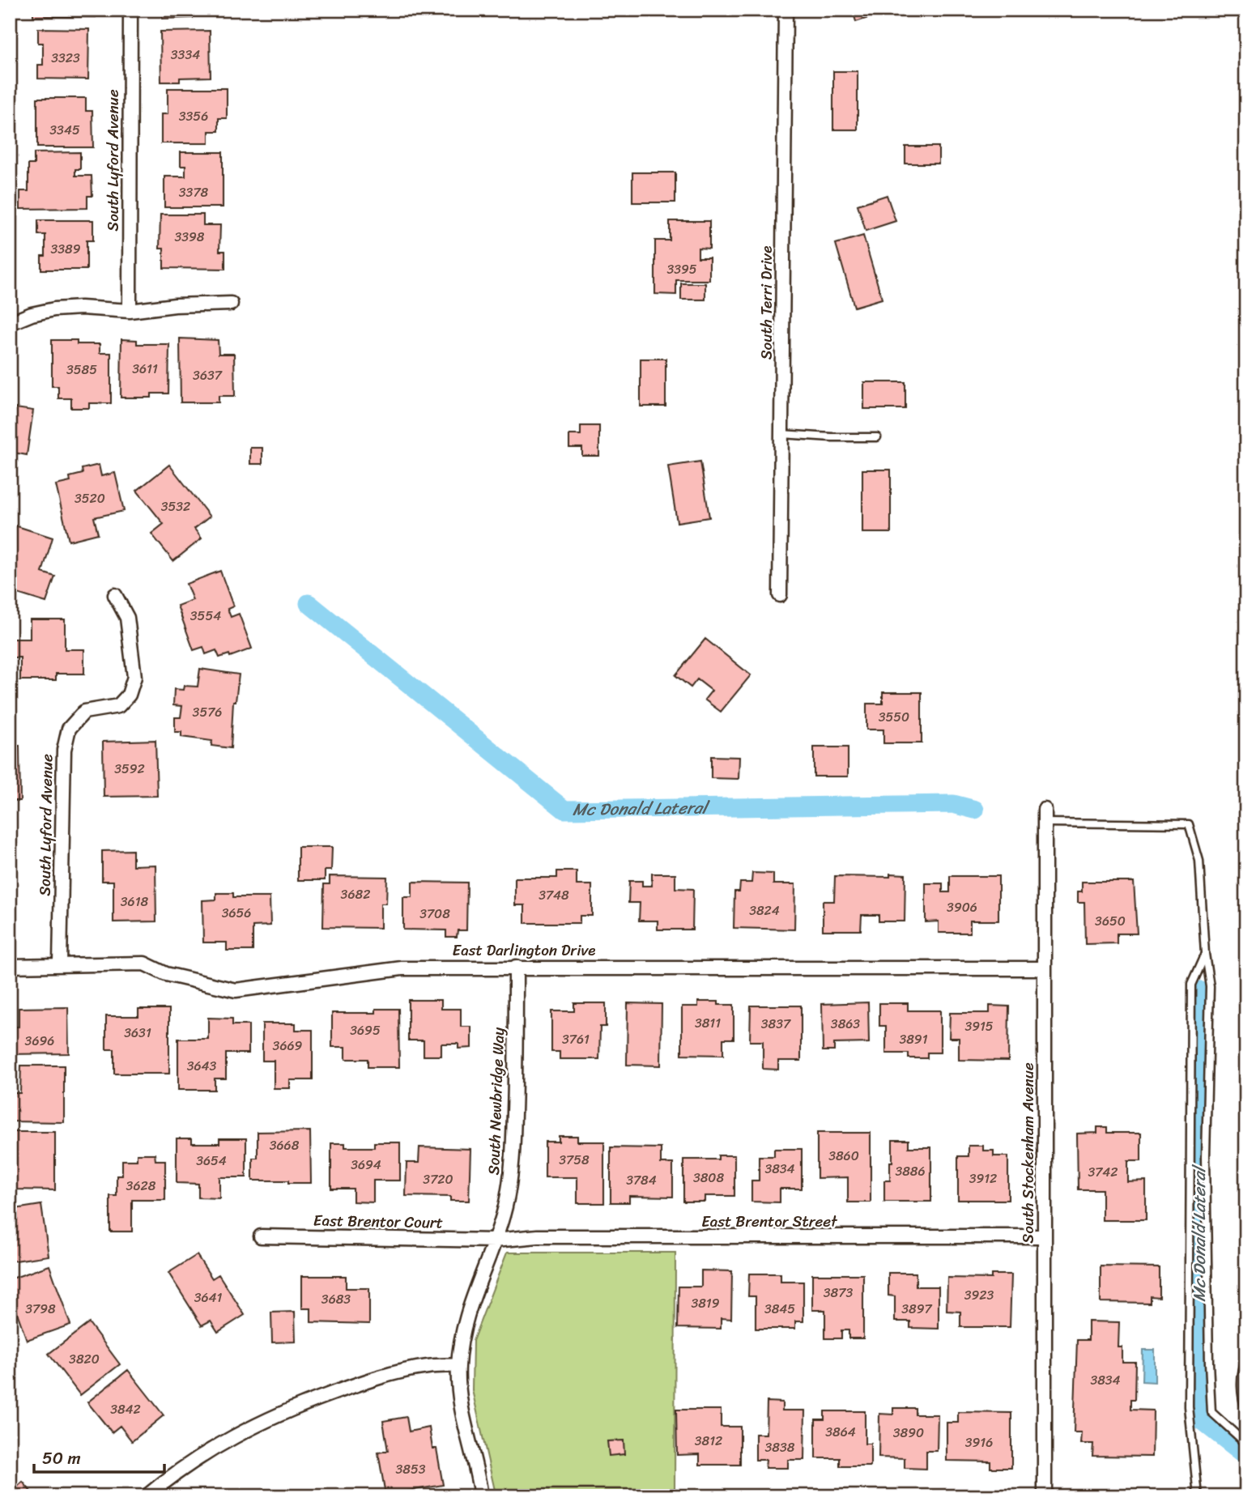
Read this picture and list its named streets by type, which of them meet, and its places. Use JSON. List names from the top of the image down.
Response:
{
  "streets": {
    "street": [
      "South Lyford Avenue",
      "South Terri Drive",
      "East Darlington Drive",
      "South Newbridge Way",
      "South Stockenham Avenue",
      "East Brentor Court",
      "East Brentor Street"
    ]
  },
  "crossings": [
    ["South Lyford Avenue", "East Darlington Drive"],
    ["East Darlington Drive", "South Newbridge Way"],
    ["East Darlington Drive", "South Stockenham Avenue"],
    ["South Newbridge Way", "East Brentor Court"],
    ["South Newbridge Way", "East Brentor Street"],
    ["South Stockenham Avenue", "East Brentor Street"],
    ["East Brentor Court", "East Brentor Street"]
  ],
  "water": ["Mc Donald Lateral"],
  "house_numbers": [
    "3334",
    "3323",
    "3356",
    "3345",
    "3378",
    "3398",
    "3389",
    "3395",
    "3611",
    "3585",
    "3637",
    "3520",
    "3532",
    "3554",
    "3576",
    "3550",
    "3592",
    "3682",
    "3748",
    "3618",
    "3906",
    "3824",
    "3656",
    "3708",
    "3650",
    "3811",
    "3837",
    "3863",
    "3915",
    "3695",
    "3631",
    "3761",
    "3891",
    "3696",
    "3669",
    "3643",
    "3668",
    "3860",
    "3758",
    "3654",
    "3694",
    "3834",
    "3886",
    "3742",
    "3808",
    "3912",
    "3720",
    "3784",
    "3628",
    "3873",
    "3923",
    "3641",
    "3683",
    "3819",
    "3798",
    "3845",
    "3897",
    "3820",
    "3834",
    "3842",
    "3864",
    "3890",
    "3812",
    "3916",
    "3838",
    "3853"
  ],
  "scale_bar": "50 m"
}
